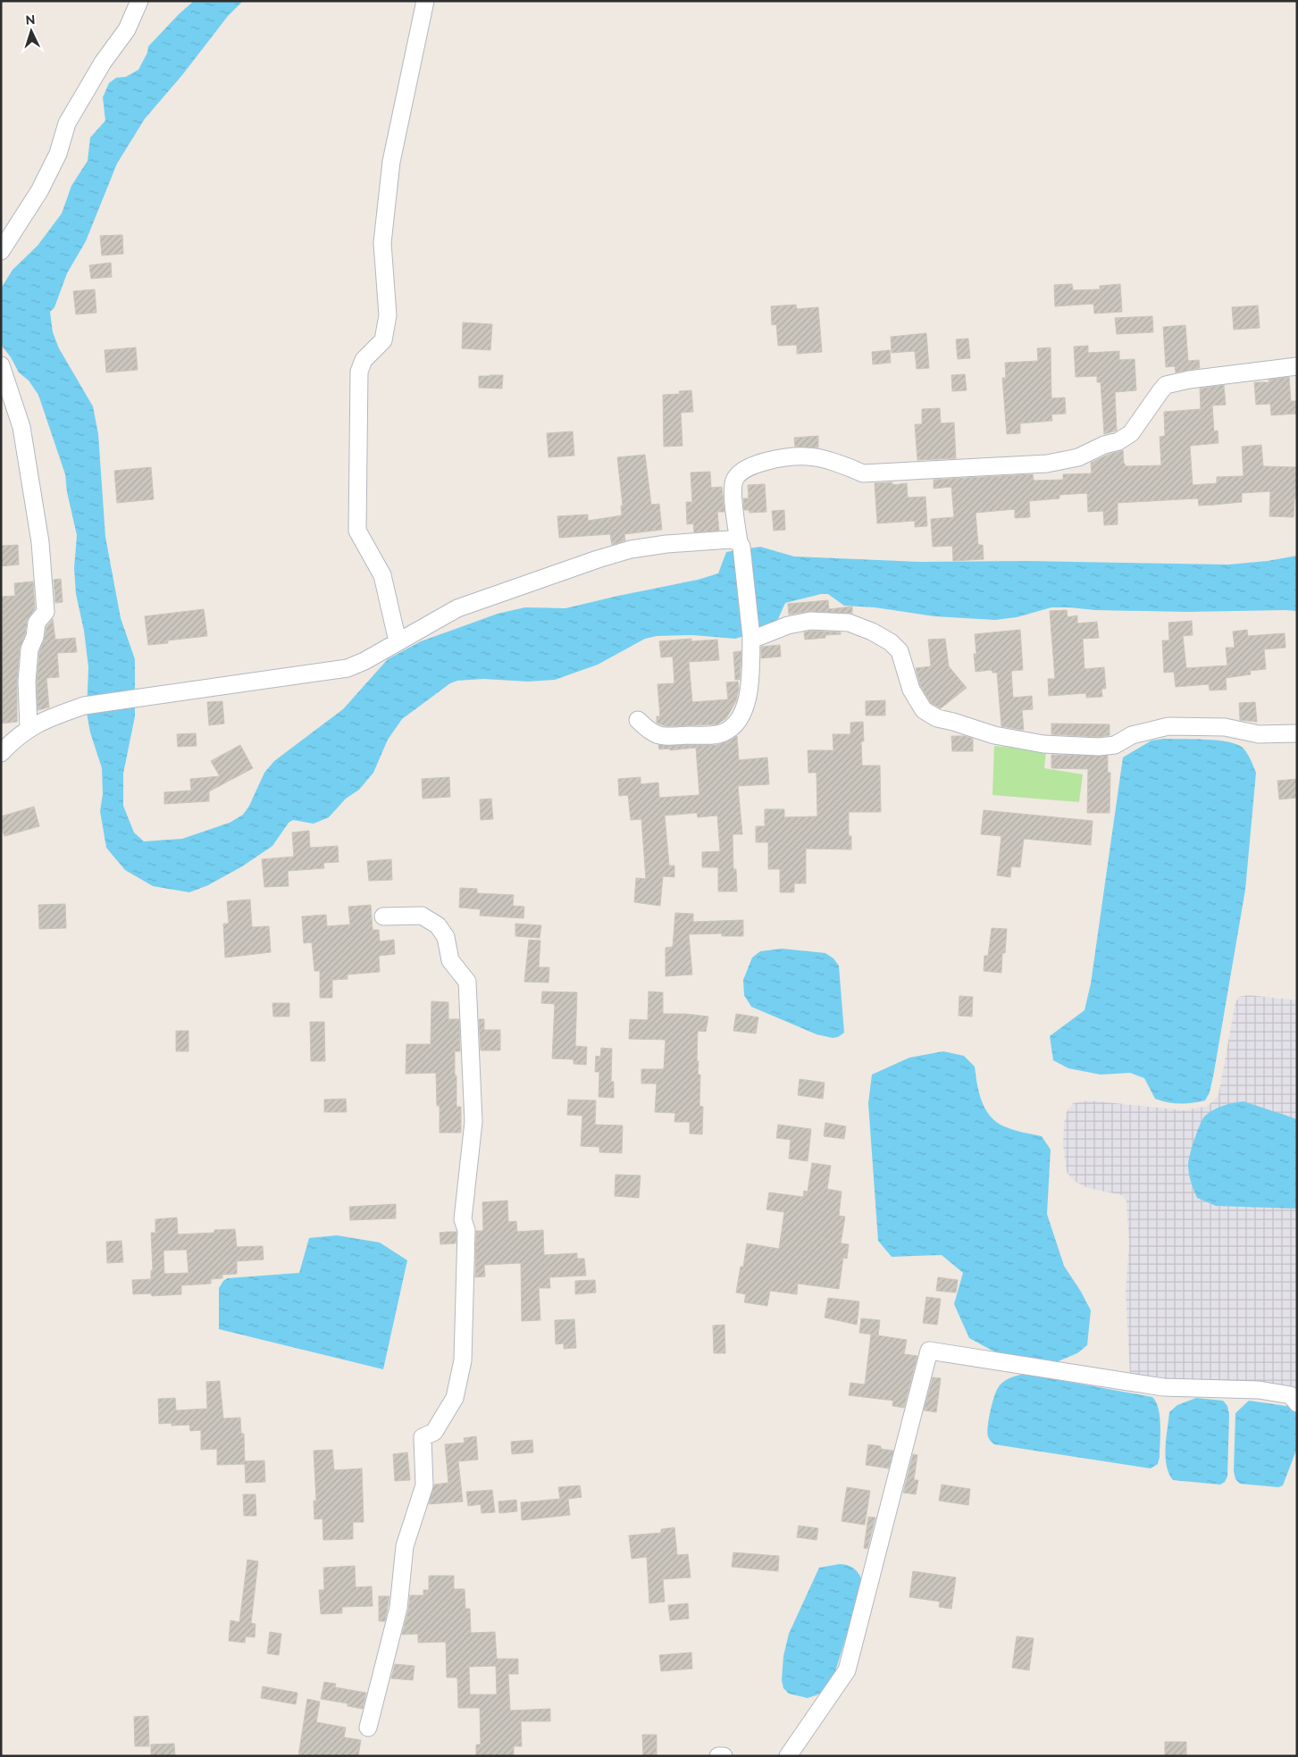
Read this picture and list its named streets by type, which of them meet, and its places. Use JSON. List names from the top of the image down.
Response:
{
  "north": "top"
}
